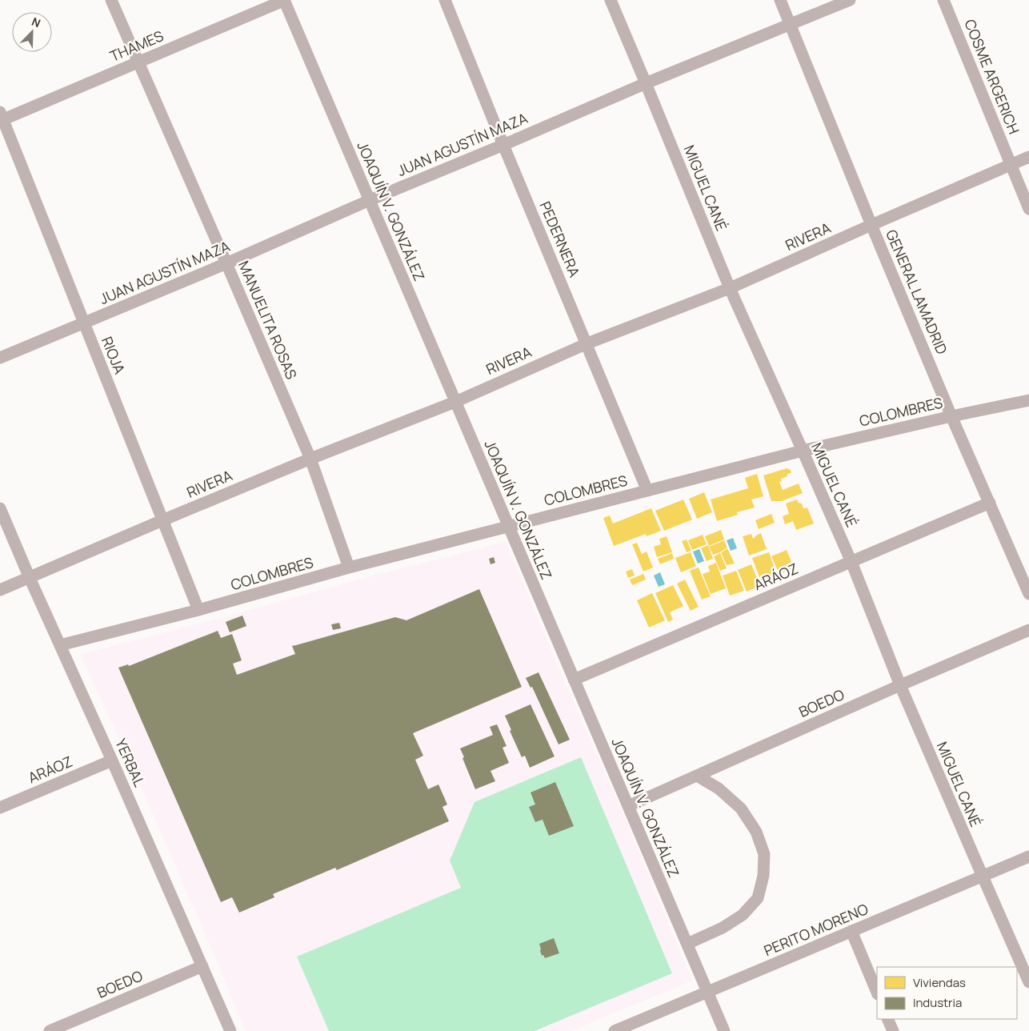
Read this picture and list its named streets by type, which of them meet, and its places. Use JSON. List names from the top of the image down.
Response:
{
  "streets": {
    "street": [
      "THAMES",
      "COSME ARGERICH",
      "JUAN AGUSTÍN MAZA",
      "MIGUEL CANÉ",
      "JOAQUÍN V. GONZÁLEZ",
      "RIVERA",
      "PEDERNERA",
      "GENERAL LAMADRID",
      "MANUELITA ROSAS",
      "RIOJA",
      "COLOMBRES",
      "ARÁOZ",
      "BOEDO",
      "YERBAL",
      "PERITO MORENO"
    ]
  },
  "crossings": [
    ["THAMES", "JOAQUÍN V. GONZÁLEZ"],
    ["THAMES", "MANUELITA ROSAS"],
    ["THAMES", "RIOJA"],
    ["COSME ARGERICH", "RIVERA"],
    ["JUAN AGUSTÍN MAZA", "MIGUEL CANÉ"],
    ["JUAN AGUSTÍN MAZA", "JOAQUÍN V. GONZÁLEZ"],
    ["JUAN AGUSTÍN MAZA", "PEDERNERA"],
    ["JUAN AGUSTÍN MAZA", "GENERAL LAMADRID"],
    ["JUAN AGUSTÍN MAZA", "MANUELITA ROSAS"],
    ["JUAN AGUSTÍN MAZA", "RIOJA"],
    ["MIGUEL CANÉ", "RIVERA"],
    ["MIGUEL CANÉ", "COLOMBRES"],
    ["MIGUEL CANÉ", "ARÁOZ"],
    ["MIGUEL CANÉ", "BOEDO"],
    ["MIGUEL CANÉ", "PERITO MORENO"],
    ["JOAQUÍN V. GONZÁLEZ", "RIVERA"],
    ["JOAQUÍN V. GONZÁLEZ", "COLOMBRES"],
    ["JOAQUÍN V. GONZÁLEZ", "ARÁOZ"],
    ["JOAQUÍN V. GONZÁLEZ", "BOEDO"],
    ["JOAQUÍN V. GONZÁLEZ", "PERITO MORENO"],
    ["RIVERA", "PEDERNERA"],
    ["RIVERA", "GENERAL LAMADRID"],
    ["RIVERA", "MANUELITA ROSAS"],
    ["RIVERA", "RIOJA"],
    ["RIVERA", "YERBAL"],
    ["PEDERNERA", "COLOMBRES"],
    ["GENERAL LAMADRID", "COLOMBRES"],
    ["GENERAL LAMADRID", "ARÁOZ"],
    ["MANUELITA ROSAS", "COLOMBRES"],
    ["RIOJA", "COLOMBRES"],
    ["COLOMBRES", "YERBAL"],
    ["ARÁOZ", "YERBAL"],
    ["BOEDO", "YERBAL"]
  ],
  "legend": ["Viviendas", "Industria"],
  "north": "top right"
}
